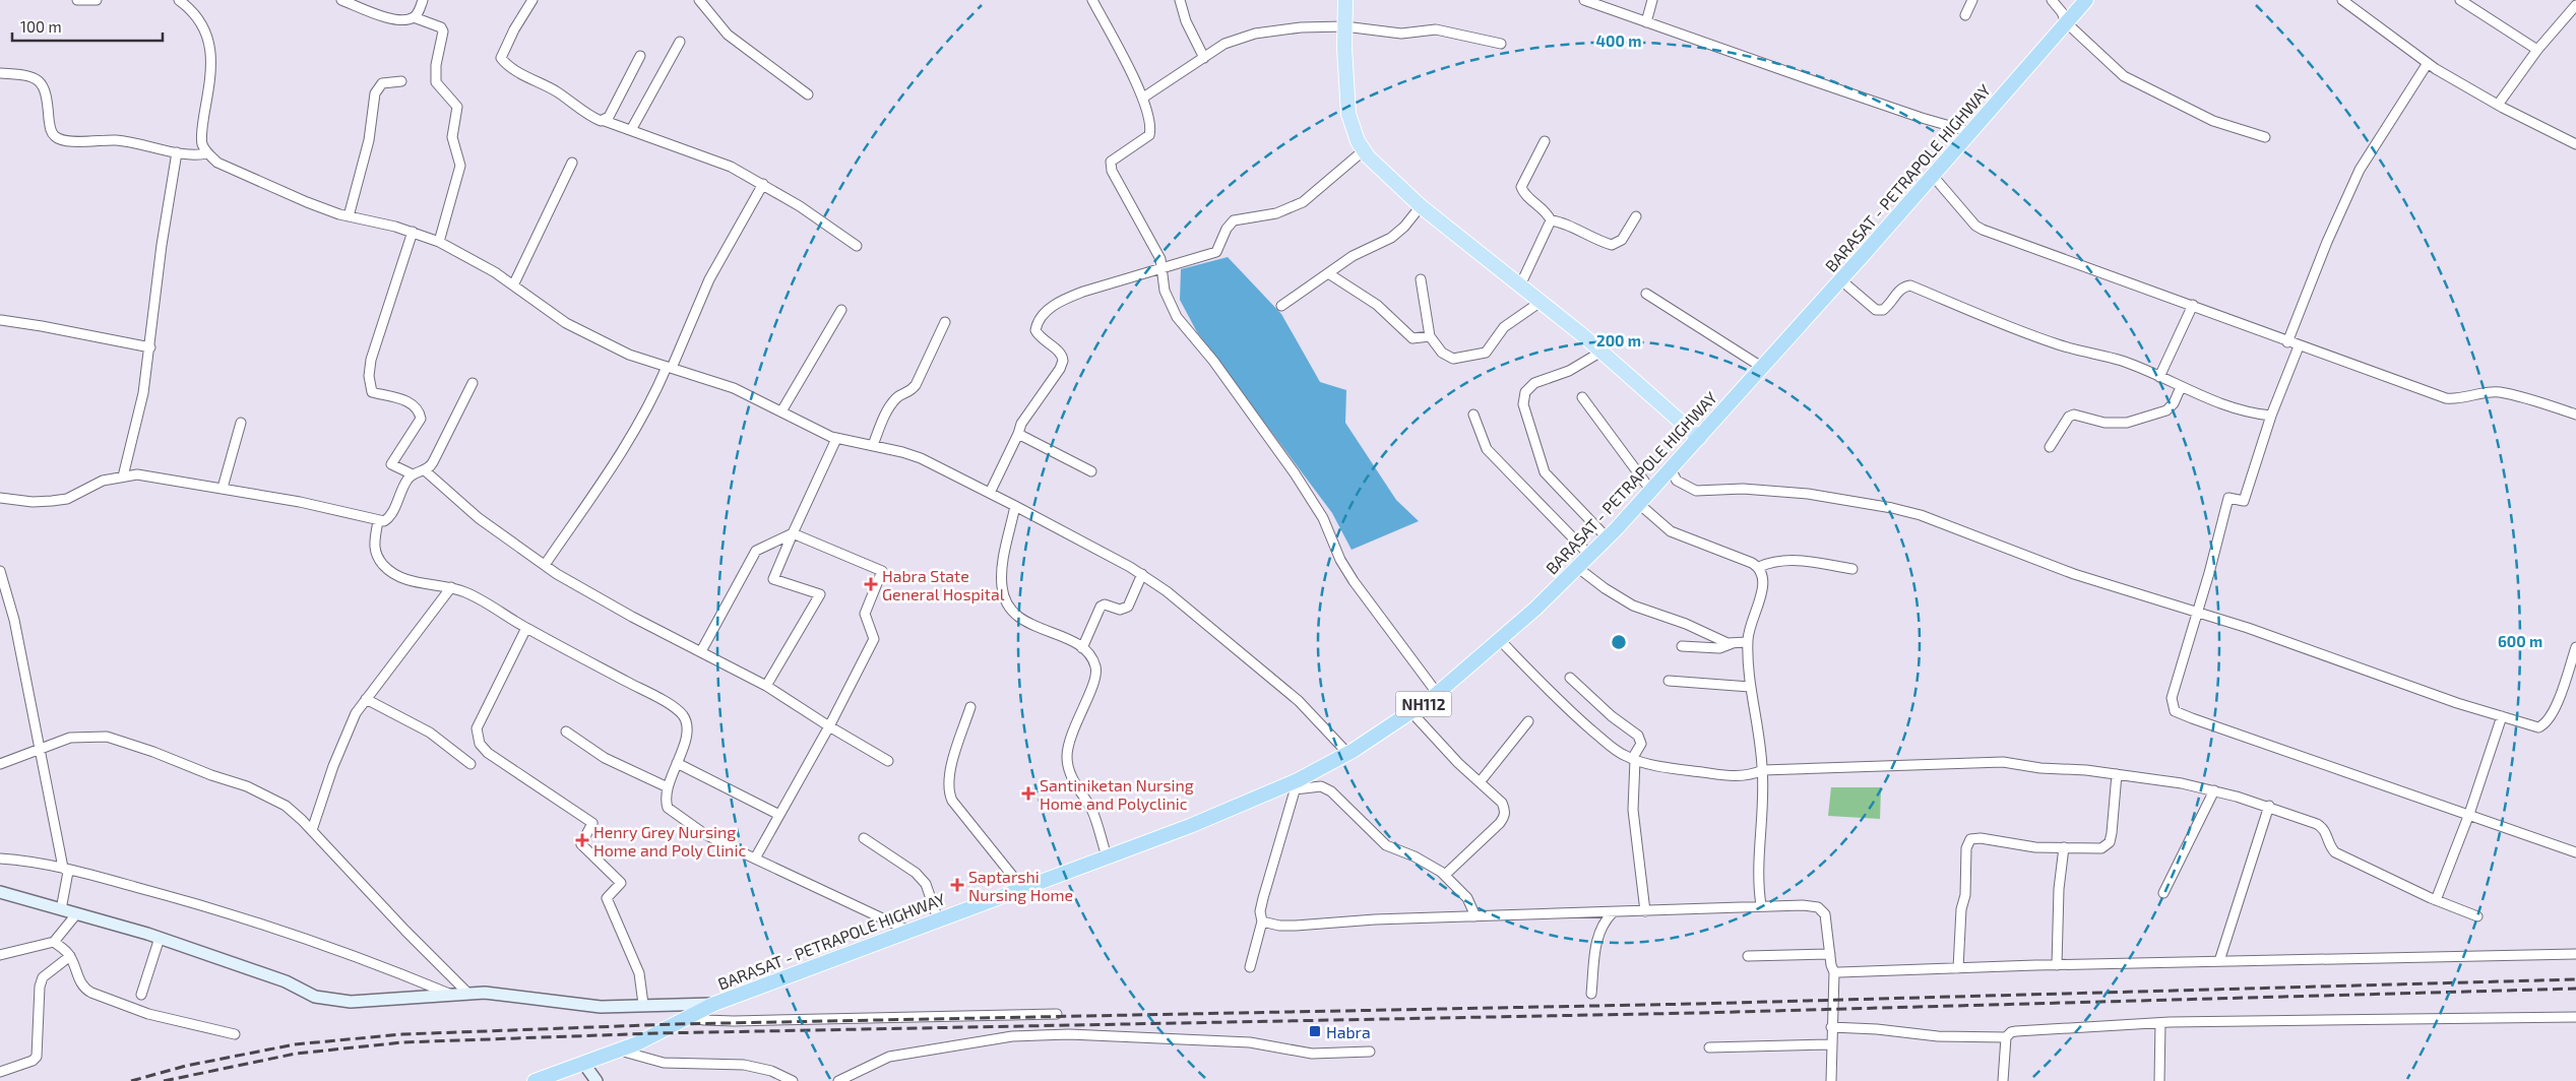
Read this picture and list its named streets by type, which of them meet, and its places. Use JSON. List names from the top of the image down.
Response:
{
  "streets": {
    "highway": ["BARASAT - PETRAPOLE HIGHWAY", "NH112"]
  },
  "places": {
    "health": [
      "Habra State General Hospital",
      "Santiniketan Nursing Home and Polyclinic",
      "Henry Grey Nursing Home and Poly Clinic",
      "Saptarshi Nursing Home"
    ],
    "transit": ["Habra"]
  },
  "scale_bar": "100 m",
  "rings": ["400 m", "200 m", "600 m"]
}
